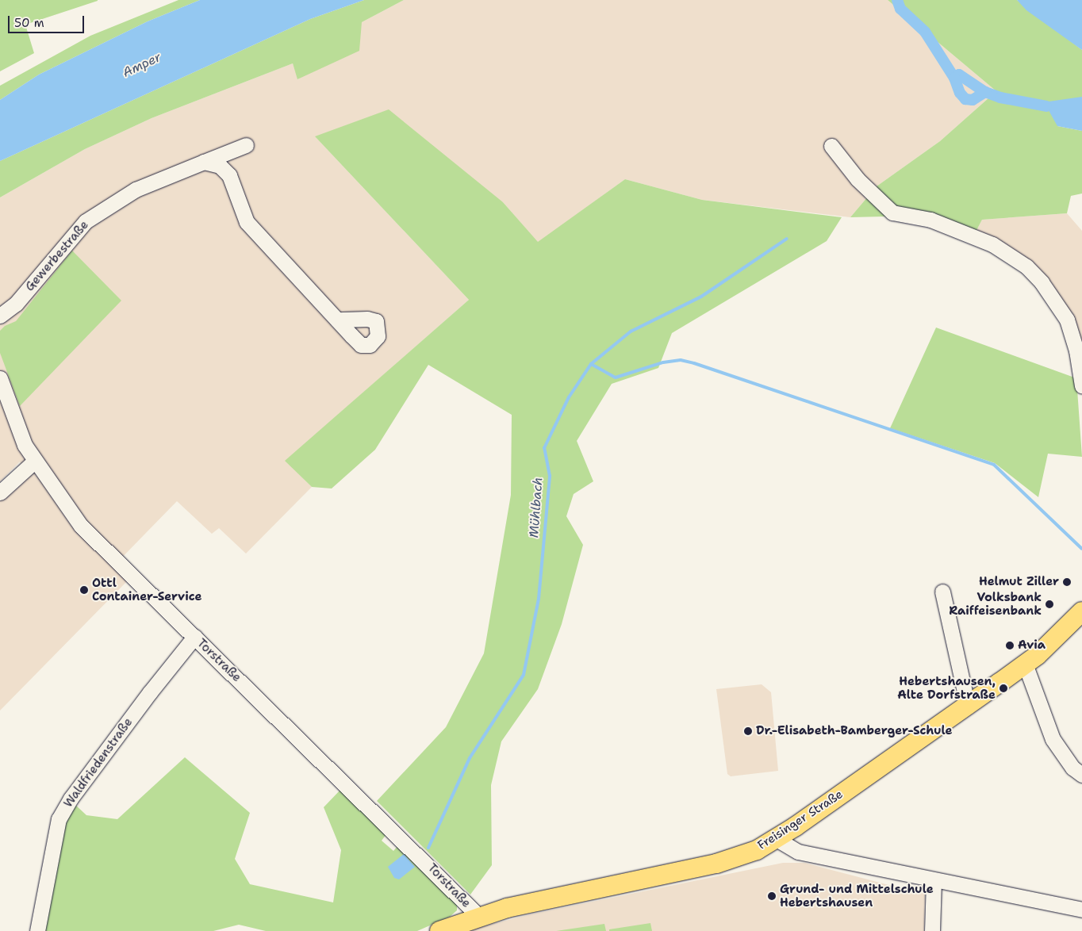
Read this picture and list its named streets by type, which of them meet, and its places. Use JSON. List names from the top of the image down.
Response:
{
  "streets": {
    "main road": ["Freisinger Straße"],
    "street": ["Gewerbestraße", "Torstraße", "Waldfriedenstraße"]
  },
  "crossings": [
    ["Torstraße", "Waldfriedenstraße"],
    ["Torstraße", "Freisinger Straße"]
  ],
  "water": ["Amper", "Mühlbach"],
  "places": [
    "Helmut Ziller",
    "Ottl Container-Service",
    "Volksbank Raiffeisenbank",
    "Avia",
    "Hebertshausen, Alte Dorfstraße",
    "Dr.-Elisabeth-Bamberger-Schule",
    "Grund- und Mittelschule Hebertshausen"
  ],
  "scale_bar": "50 m"
}
